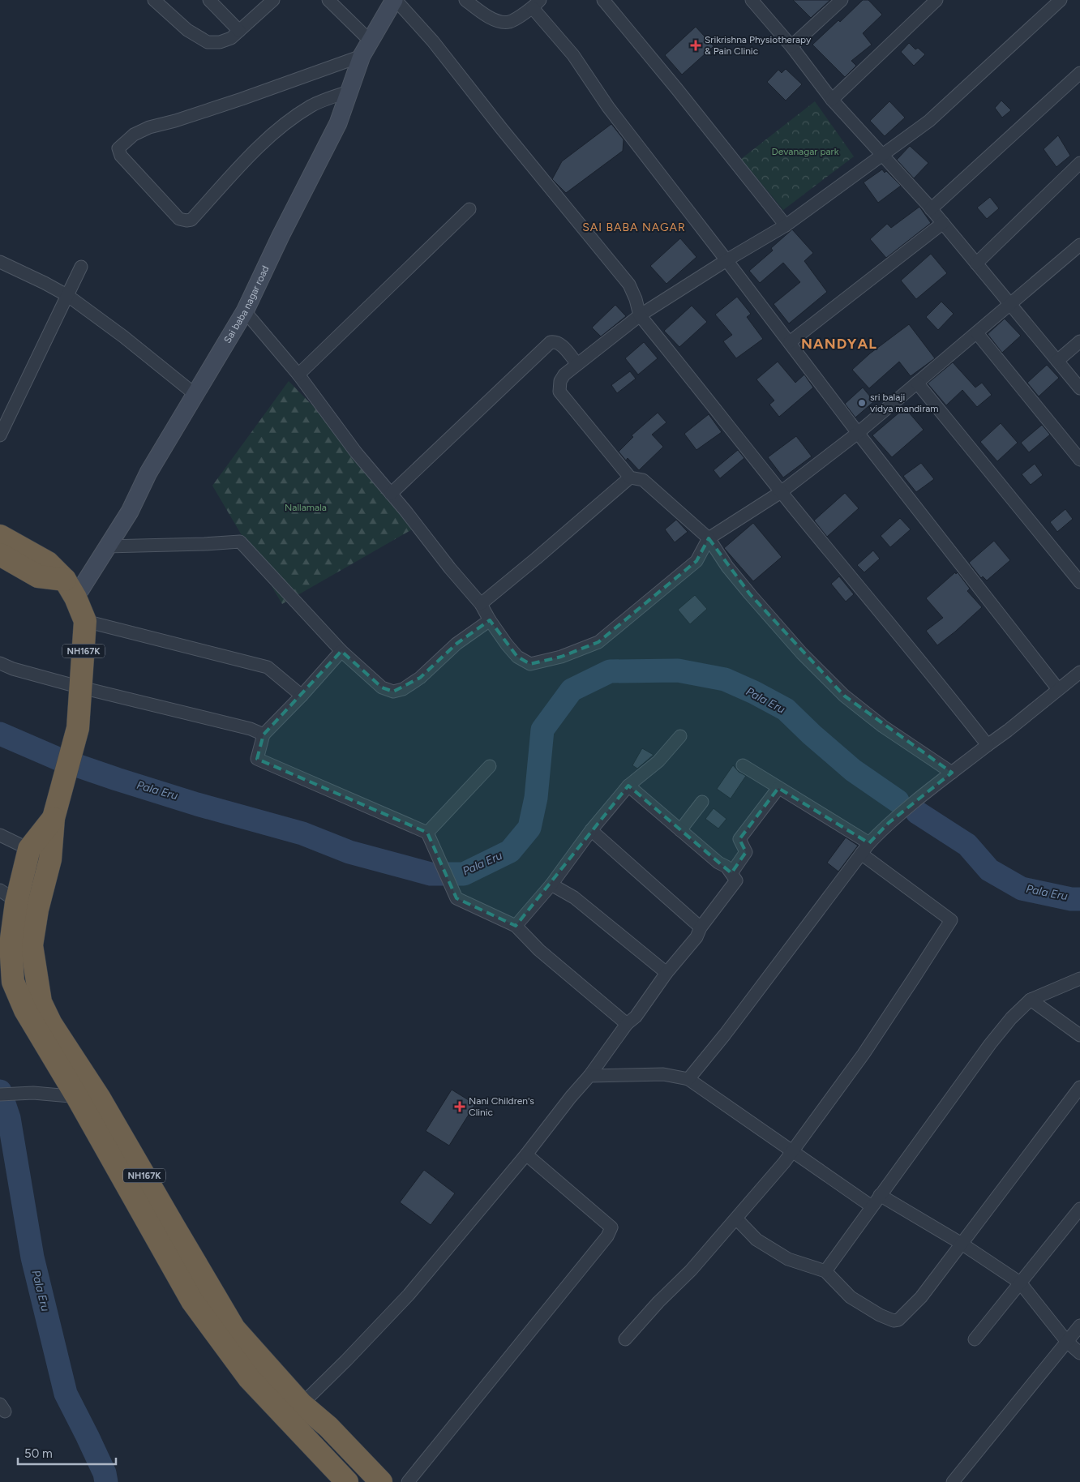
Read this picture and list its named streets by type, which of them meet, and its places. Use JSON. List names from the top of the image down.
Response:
{
  "streets": {
    "highway": ["NH167K"],
    "main road": ["Sai baba nagar road"]
  },
  "crossings": [
    ["Sai baba nagar road", "NH167K"]
  ],
  "districts": ["SAI BABA NAGAR", "NANDYAL"],
  "water": ["Pala Eru"],
  "parks": ["Devanagar park", "Nallamala"],
  "places": {
    "health": ["Srikrishna Physiotherapy & Pain Clinic", "Nani Children's Clinic"],
    "other": ["sri balaji vidya mandiram"]
  },
  "scale_bar": "50 m"
}
